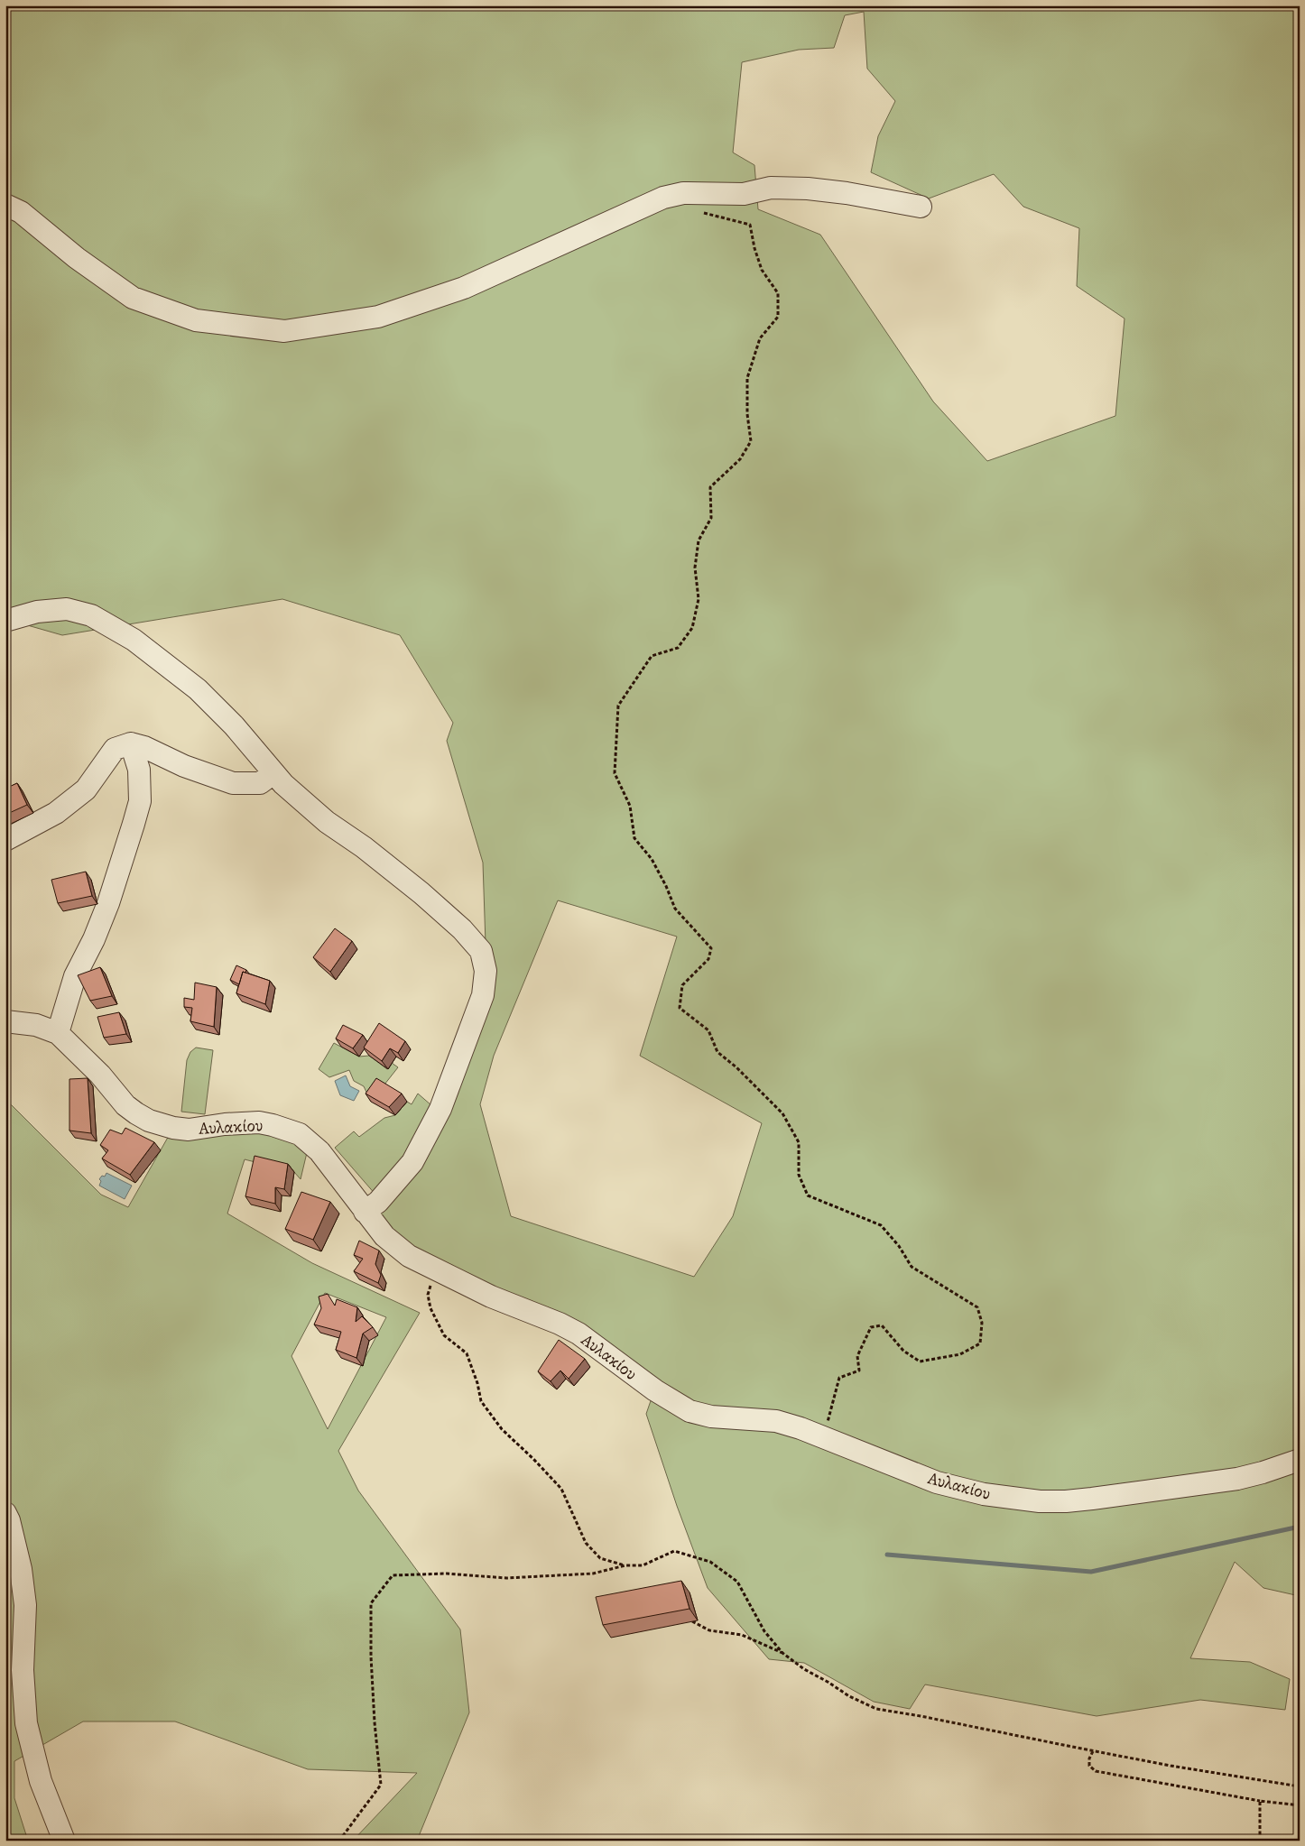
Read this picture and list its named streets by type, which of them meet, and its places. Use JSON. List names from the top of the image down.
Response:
{
  "streets": {
    "street": ["Αυλακίου"]
  }
}
